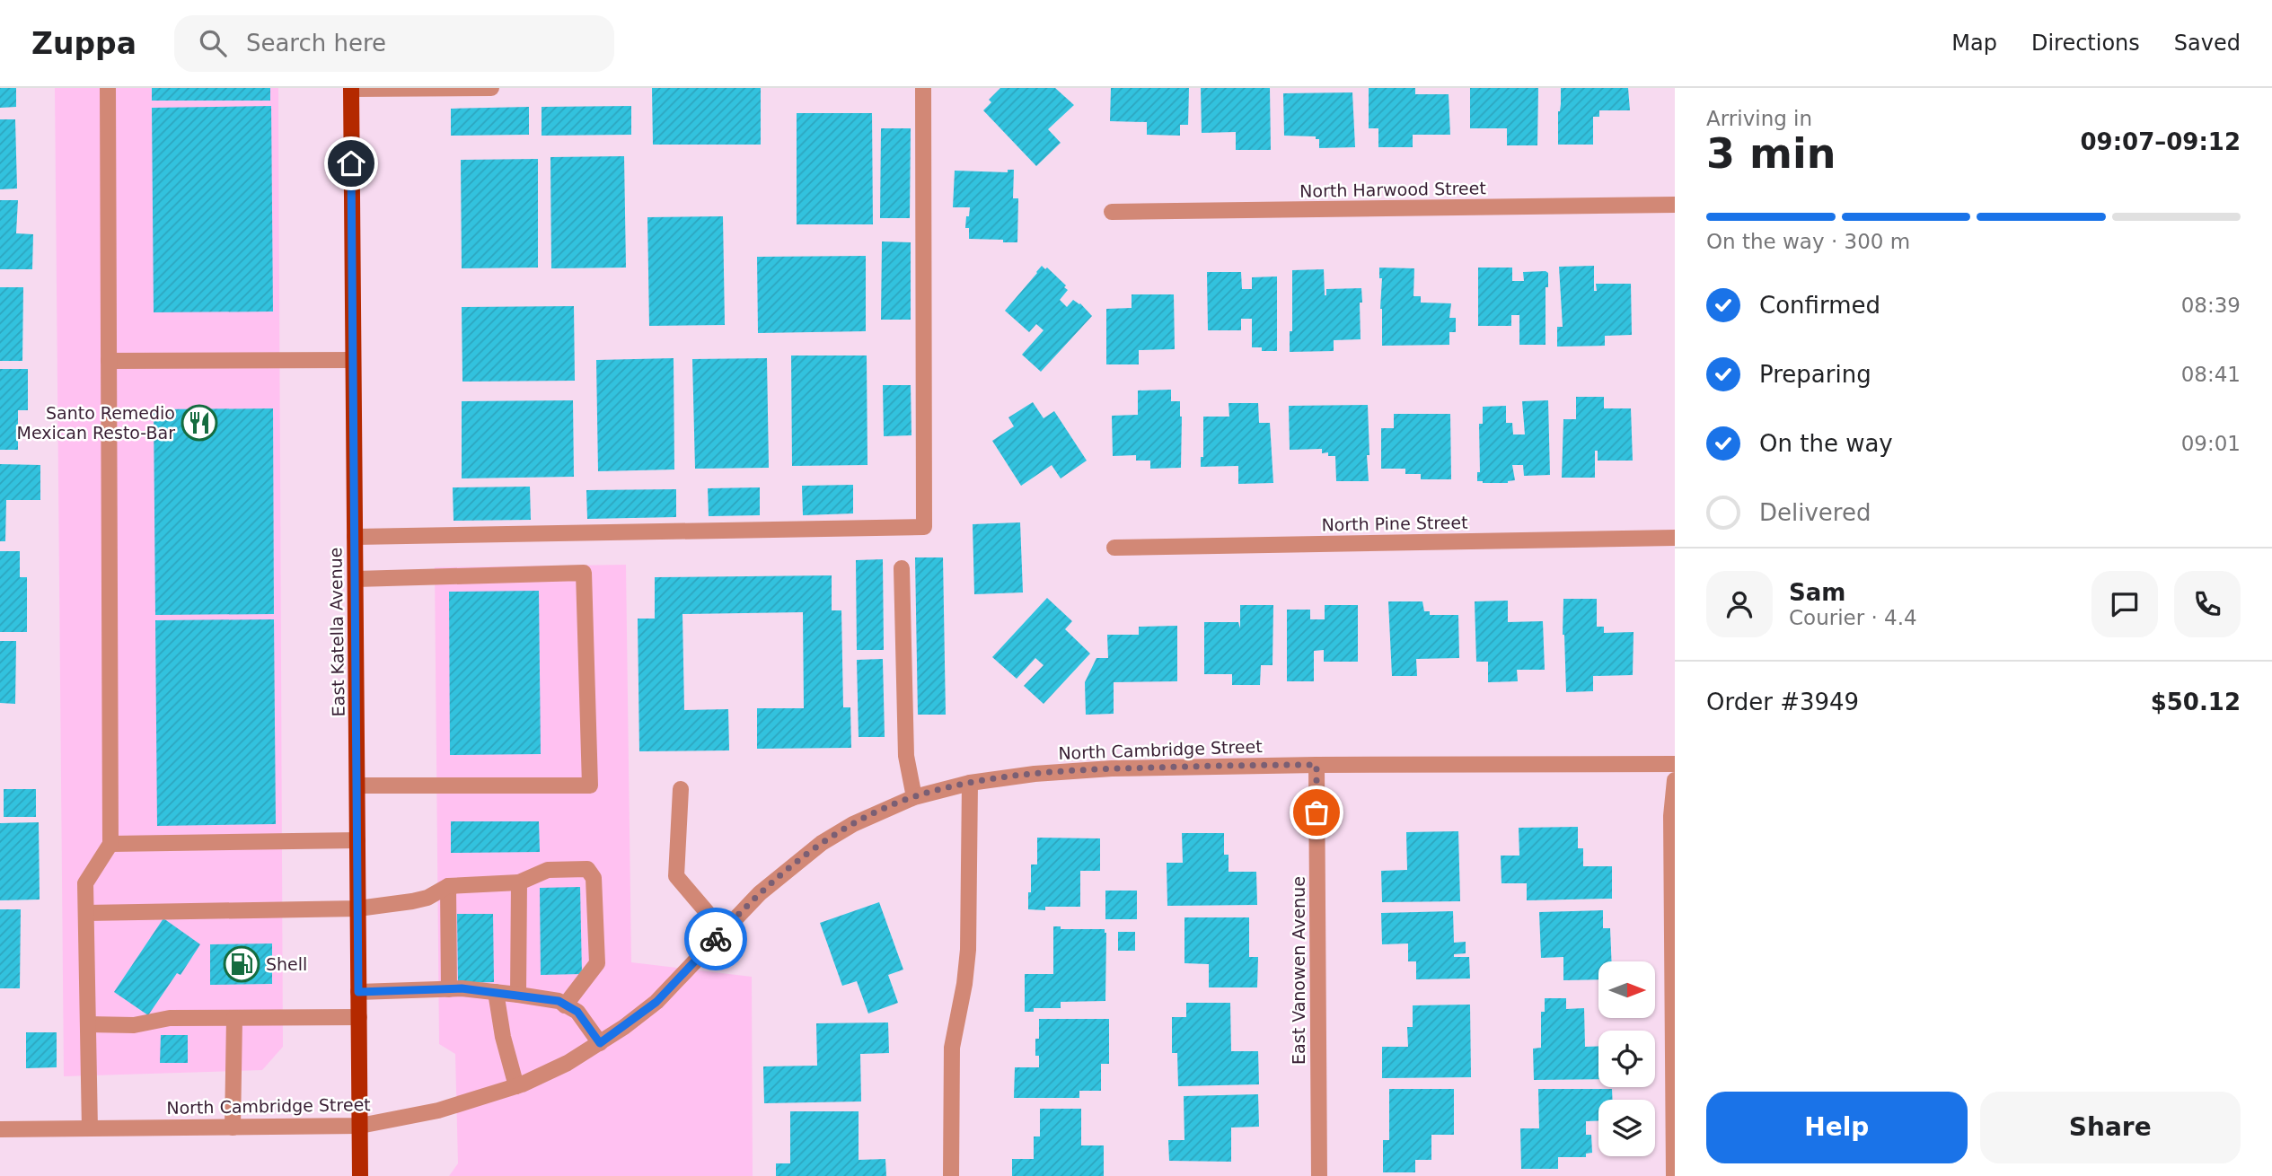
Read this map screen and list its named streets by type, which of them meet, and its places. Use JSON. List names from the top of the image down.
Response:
{
  "streets": {
    "main road": ["East Katella Avenue"],
    "street": [
      "North Harwood Street",
      "North Pine Street",
      "North Cambridge Street",
      "East Vanowen Avenue"
    ]
  },
  "crossings": [
    ["East Katella Avenue", "North Cambridge Street"],
    ["North Cambridge Street", "East Vanowen Avenue"]
  ],
  "places": {
    "restaurant": ["Santo Remedio Mexican Resto-Bar"],
    "fuel station": ["Shell"]
  },
  "north": "right",
  "page": {
    "header": "Zuppa",
    "search": "Search here",
    "nav": ["Map", "Directions", "Saved"],
    "heading": ["3 min", "Arriving in", "09:07–09:12"],
    "panel": [
      "Sam",
      "Courier · 4.4",
      "Order #3949",
      "$50.12"
    ],
    "bar": "On the way · 300 m",
    "list": [
      ["Confirmed", "08:39"],
      ["Preparing", "08:41"],
      ["On the way", "09:01"],
      "Delivered"
    ],
    "buttons": ["Help", "Share"]
  }
}
